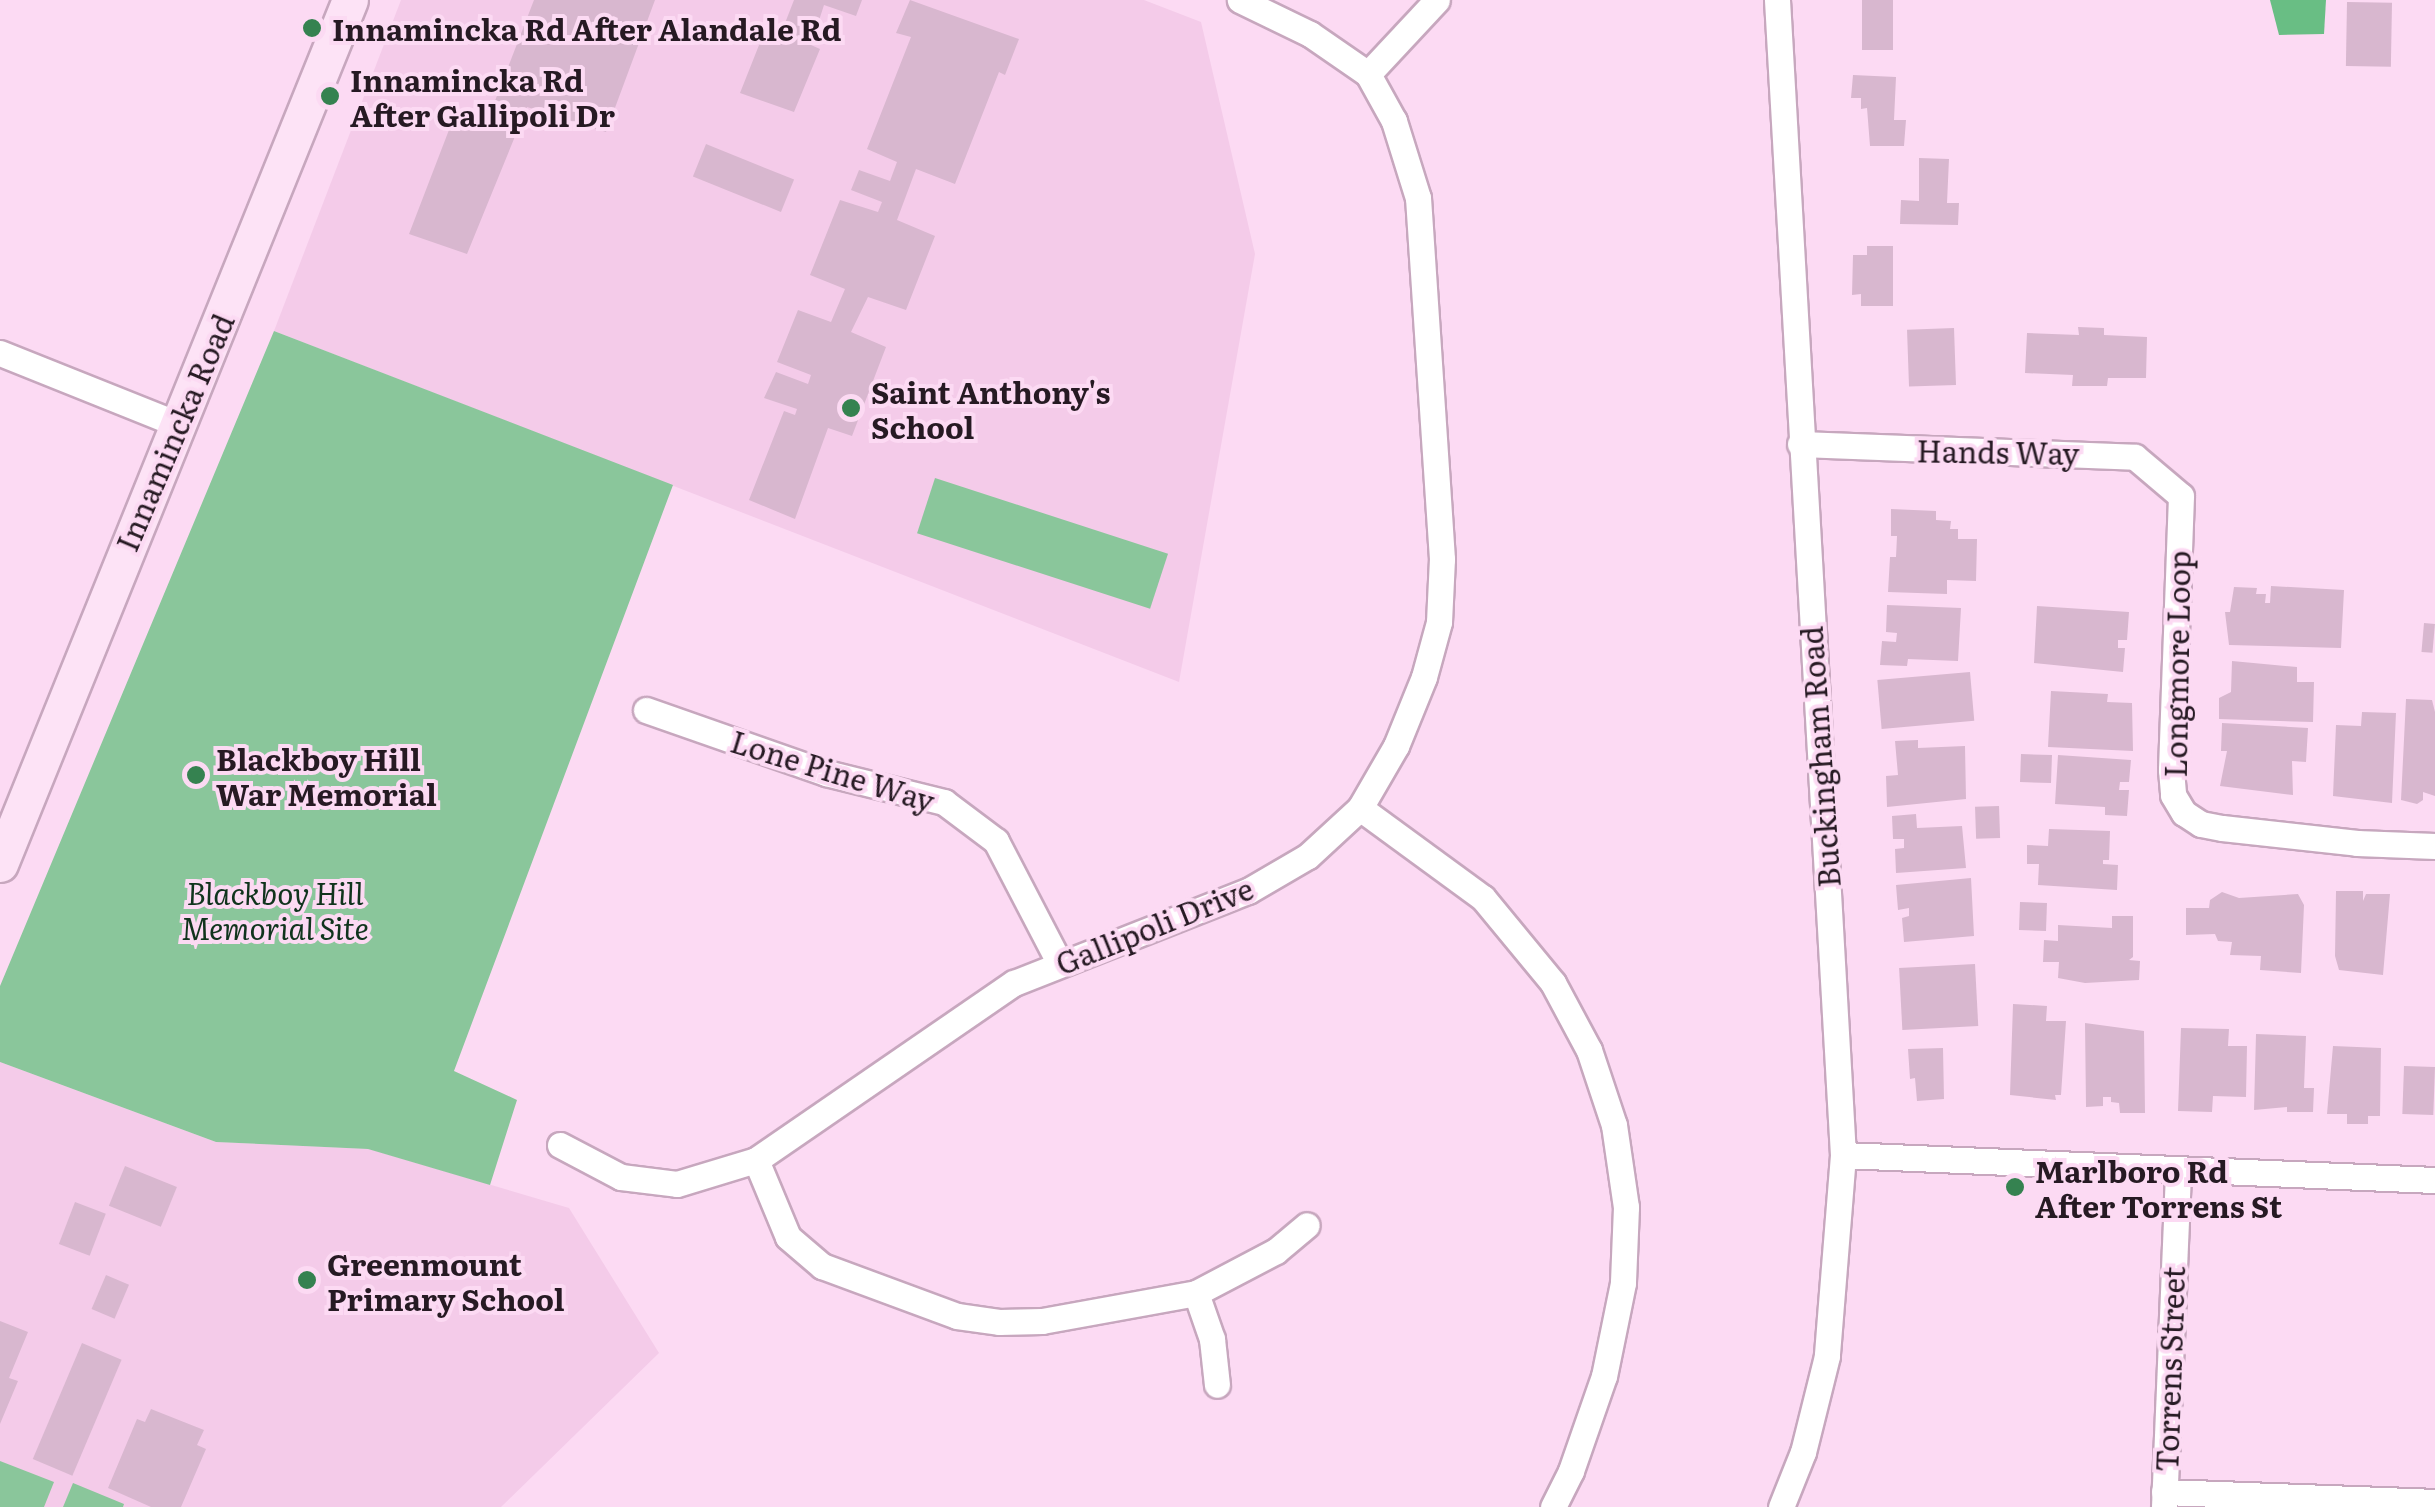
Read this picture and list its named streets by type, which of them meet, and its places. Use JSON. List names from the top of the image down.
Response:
{
  "streets": {
    "main road": ["Innamincka Road"],
    "street": [
      "Hands Way",
      "Longmore Loop",
      "Buckingham Road",
      "Lone Pine Way",
      "Gallipoli Drive",
      "Torrens Street"
    ]
  },
  "crossings": [
    ["Hands Way", "Longmore Loop"],
    ["Hands Way", "Buckingham Road"],
    ["Lone Pine Way", "Gallipoli Drive"]
  ],
  "parks": ["Blackboy Hill Memorial Site"],
  "places": [
    "Innamincka Rd After Alandale Rd",
    "Innamincka Rd After Gallipoli Dr",
    "Saint Anthony's School",
    "Blackboy Hill War Memorial",
    "Marlboro Rd After Torrens St",
    "Greenmount Primary School"
  ]
}
